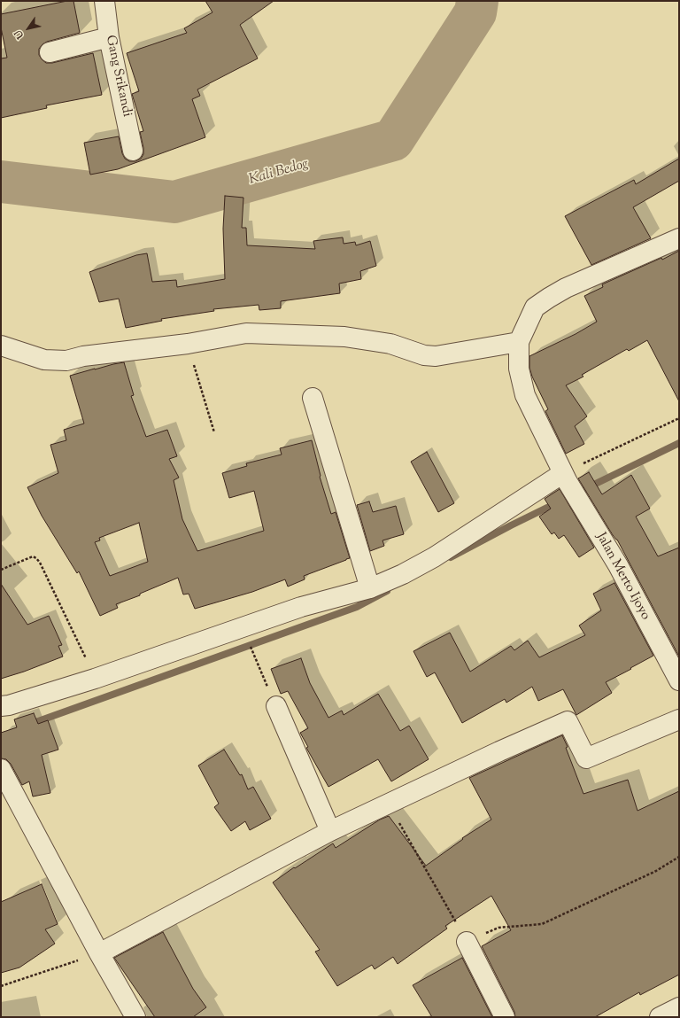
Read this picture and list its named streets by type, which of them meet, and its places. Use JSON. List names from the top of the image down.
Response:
{
  "streets": {
    "street": ["Gang Srikandi", "Jalan Merto Ijoyo"]
  },
  "water": ["Kali Bedog"],
  "north": "bottom left"
}
